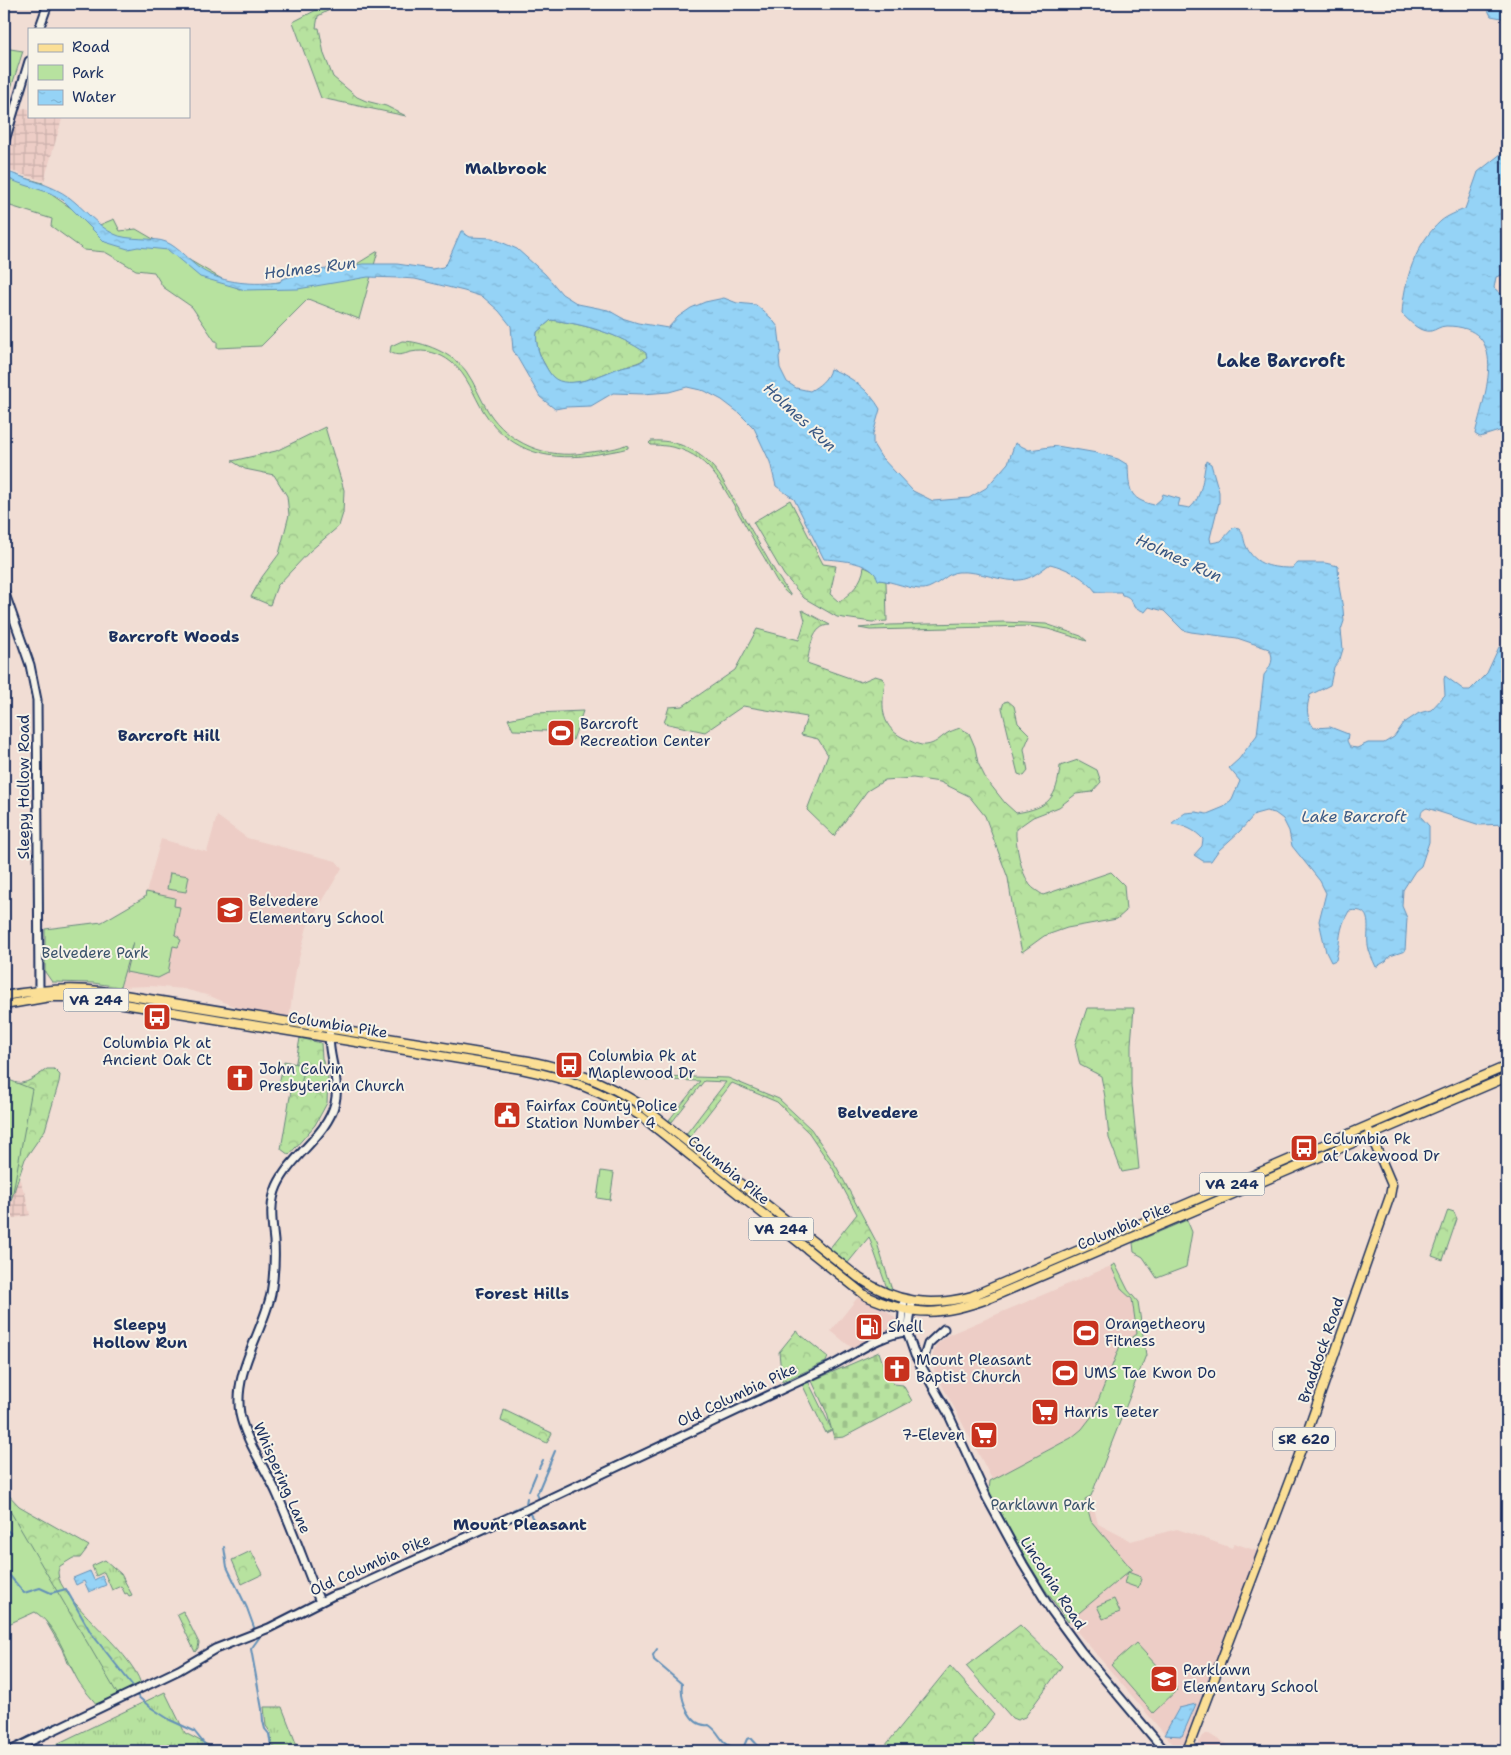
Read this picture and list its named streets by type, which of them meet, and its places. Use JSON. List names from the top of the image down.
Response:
{
  "streets": {
    "main road": [
      "VA 244",
      "Columbia Pike",
      "Braddock Road",
      "SR 620"
    ],
    "street": [
      "Sleepy Hollow Road",
      "Old Columbia Pike",
      "Whispering Lane",
      "Lincolnia Road"
    ]
  },
  "crossings": [
    ["Sleepy Hollow Road", "Columbia Pike"],
    ["Columbia Pike", "Braddock Road"],
    ["Columbia Pike", "Whispering Lane"],
    ["Columbia Pike", "Lincolnia Road"],
    ["Old Columbia Pike", "Whispering Lane"],
    ["Old Columbia Pike", "Lincolnia Road"]
  ],
  "districts": [
    "Malbrook",
    "Lake Barcroft",
    "Barcroft Woods",
    "Barcroft Hill",
    "Belvedere",
    "Forest Hills",
    "Sleepy Hollow Run",
    "Mount Pleasant"
  ],
  "water": ["Holmes Run", "Lake Barcroft"],
  "parks": ["Belvedere Park", "Parklawn Park"],
  "places": {
    "sports": ["Barcroft Recreation Center", "Orangetheory Fitness", "UMS Tae Kwon Do"],
    "school or university": ["Belvedere Elementary School", "Parklawn Elementary School"],
    "bus stop": ["Columbia Pk at Ancient Oak Ct", "Columbia Pk at Maplewood Dr", "Columbia Pk at Lakewood Dr"],
    "church": ["John Calvin Presbyterian Church", "Mount Pleasant Baptist Church"],
    "public building": ["Fairfax County Police Station Number 4"],
    "fuel station": ["Shell"],
    "supermarket": ["Harris Teeter", "7-Eleven"]
  },
  "legend": ["Road", "Park", "Water"]
}
